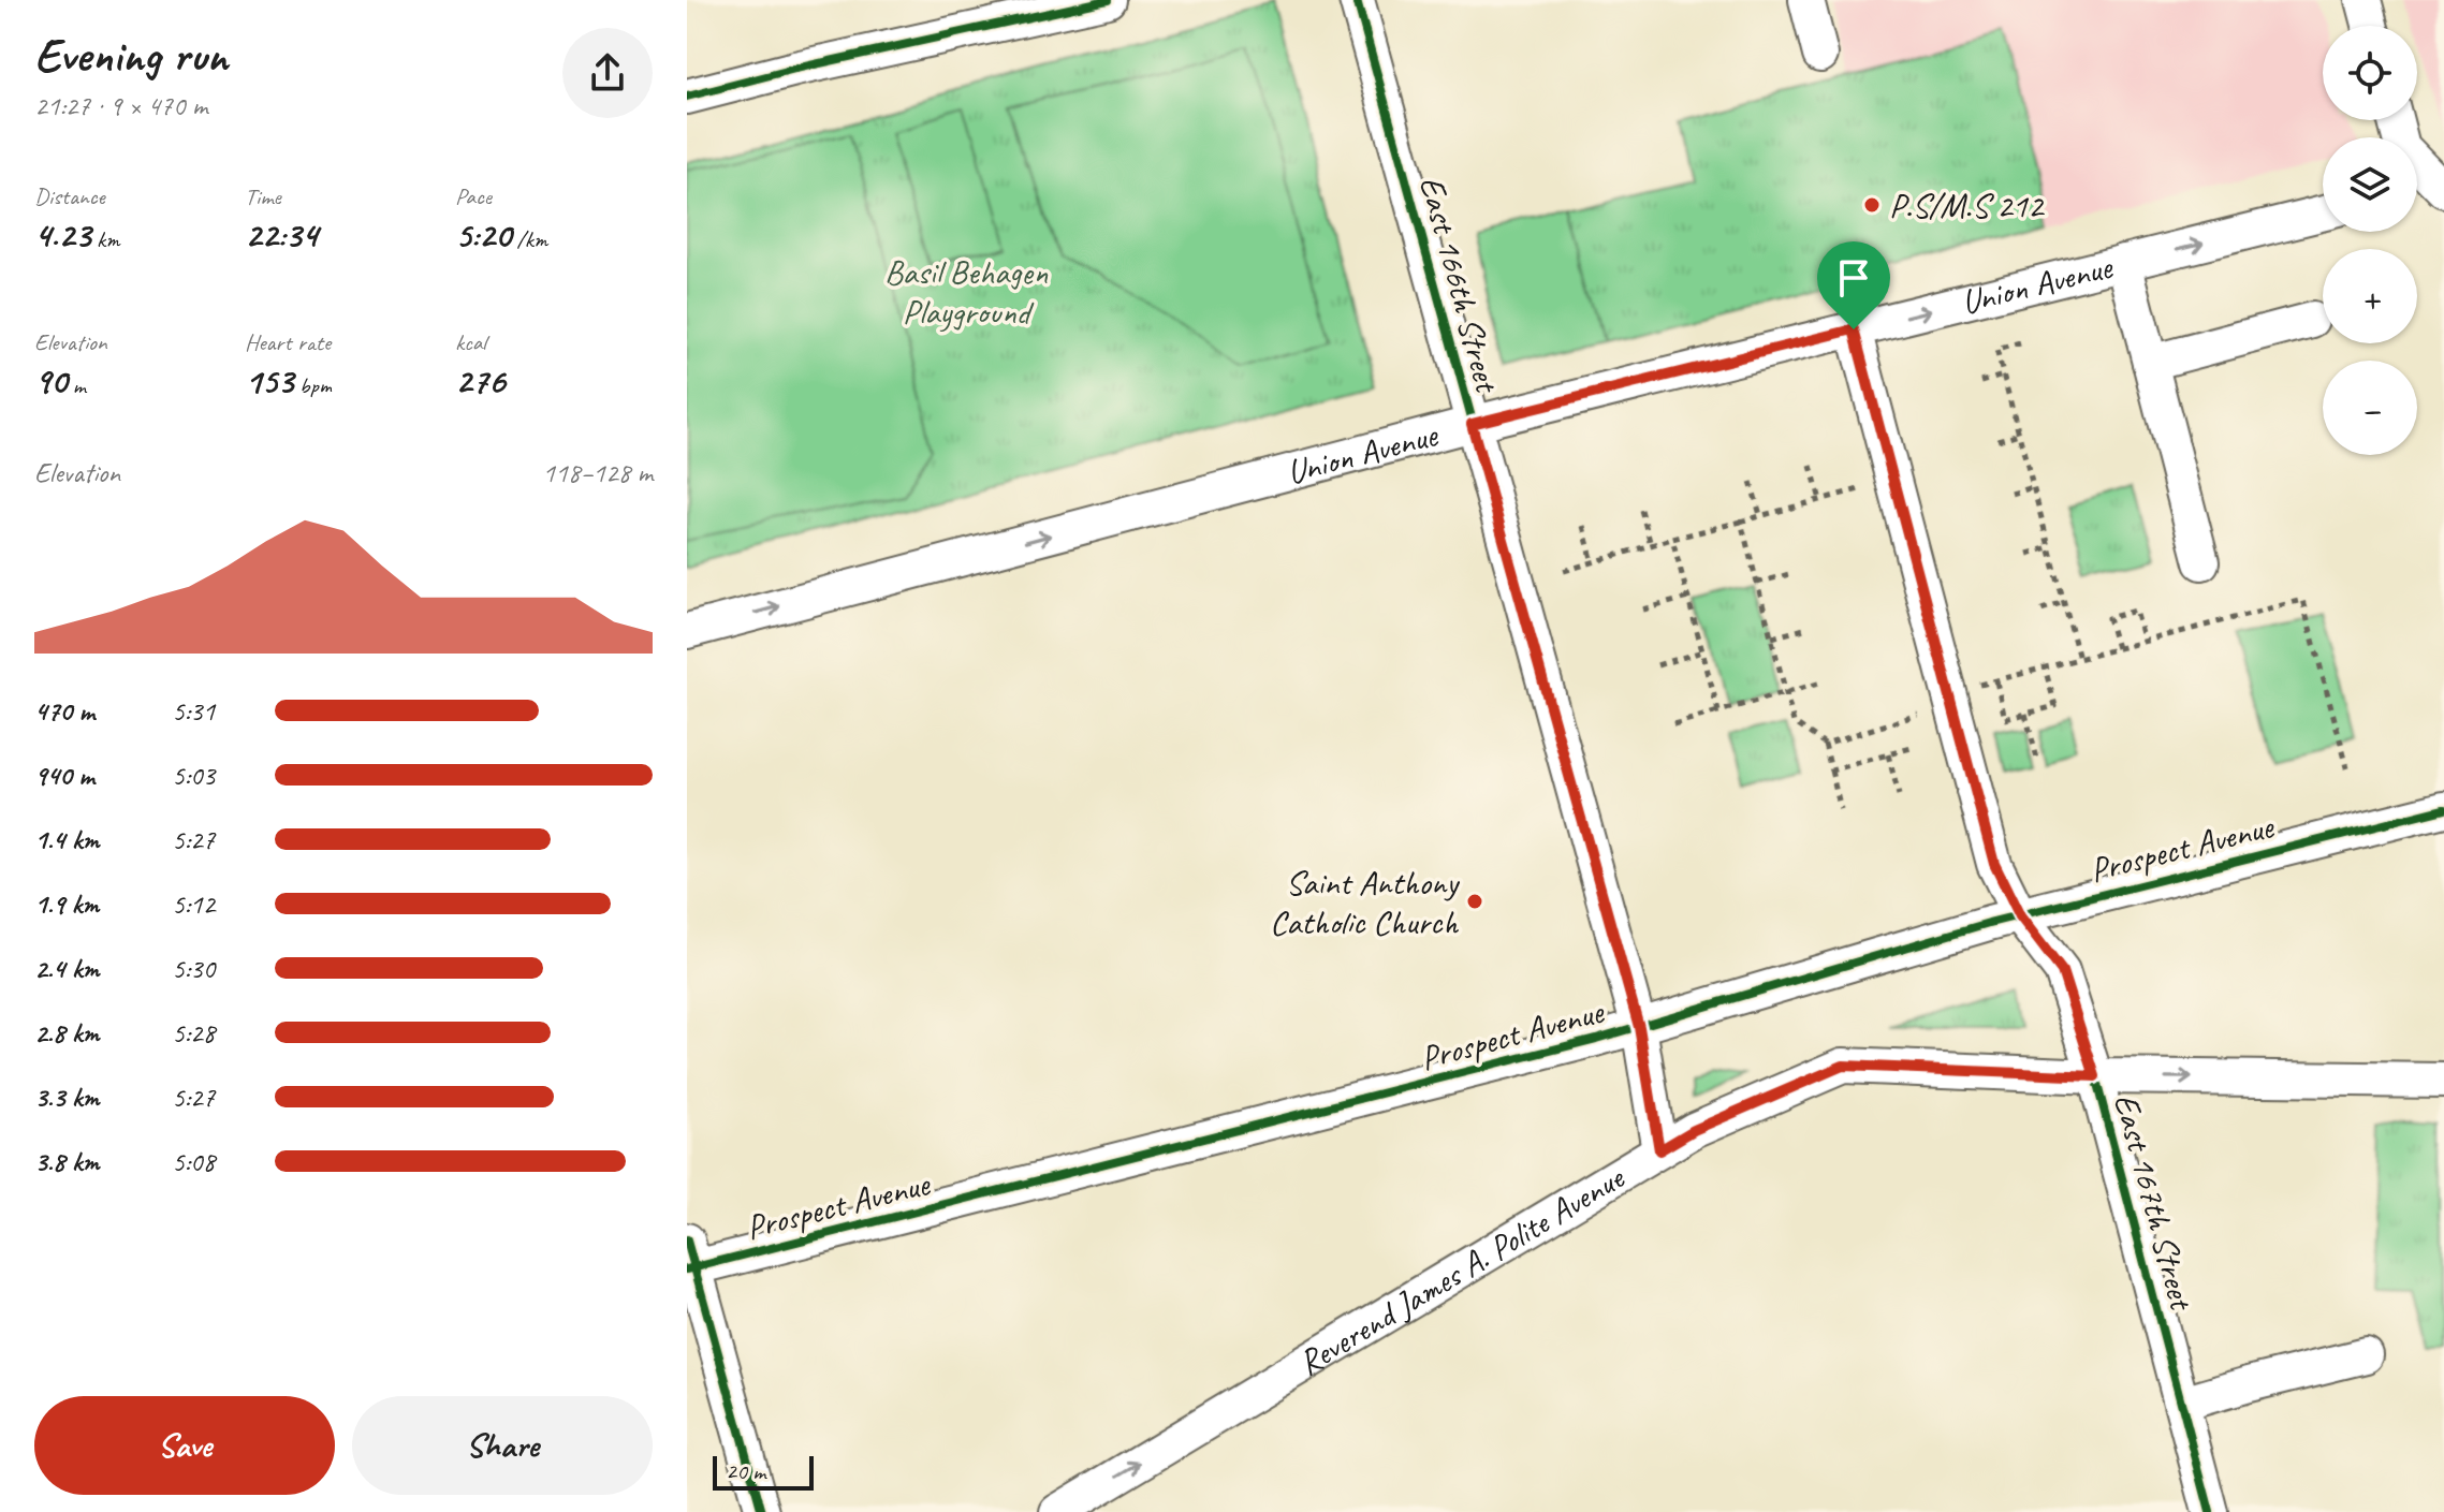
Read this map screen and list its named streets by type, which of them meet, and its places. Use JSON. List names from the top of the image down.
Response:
{
  "streets": {
    "street": [
      "East 166th Street",
      "Union Avenue",
      "Prospect Avenue",
      "East 167th Street",
      "Reverend James A. Polite Avenue"
    ]
  },
  "crossings": [
    ["East 166th Street", "Union Avenue"],
    ["East 166th Street", "Prospect Avenue"],
    ["East 166th Street", "Reverend James A. Polite Avenue"],
    ["Union Avenue", "East 167th Street"],
    ["Prospect Avenue", "East 167th Street"],
    ["East 167th Street", "Reverend James A. Polite Avenue"]
  ],
  "one_way": ["Union Avenue", "Reverend James A. Polite Avenue"],
  "parks": ["Basil Behagen Playground"],
  "places": ["P.S/M.S 212", "Saint Anthony Catholic Church"],
  "scale_bar": "20 m",
  "page": {
    "heading": ["Evening run", "21:27 · 9 × 470 m"],
    "map_buttons": ["+", "−"],
    "stats": [
      ["Distance", "4.23 km"],
      ["Time", "22:34"],
      ["Pace", "5:20 /km"],
      ["Elevation", "90 m"],
      ["Heart rate", "153 bpm"],
      ["kcal", "276"]
    ],
    "chart": ["Elevation", "118–128 m"],
    "list": [
      {
        "name": "470 m",
        "note": "5:31"
      },
      {
        "name": "940 m",
        "note": "5:03"
      },
      {
        "name": "1.4 km",
        "note": "5:27"
      },
      {
        "name": "1.9 km",
        "note": "5:12"
      },
      {
        "name": "2.4 km",
        "note": "5:30"
      },
      {
        "name": "2.8 km",
        "note": "5:28"
      },
      {
        "name": "3.3 km",
        "note": "5:27"
      },
      {
        "name": "3.8 km",
        "note": "5:08"
      }
    ],
    "buttons": ["Save", "Share"],
    "scale": "20 m"
  }
}
